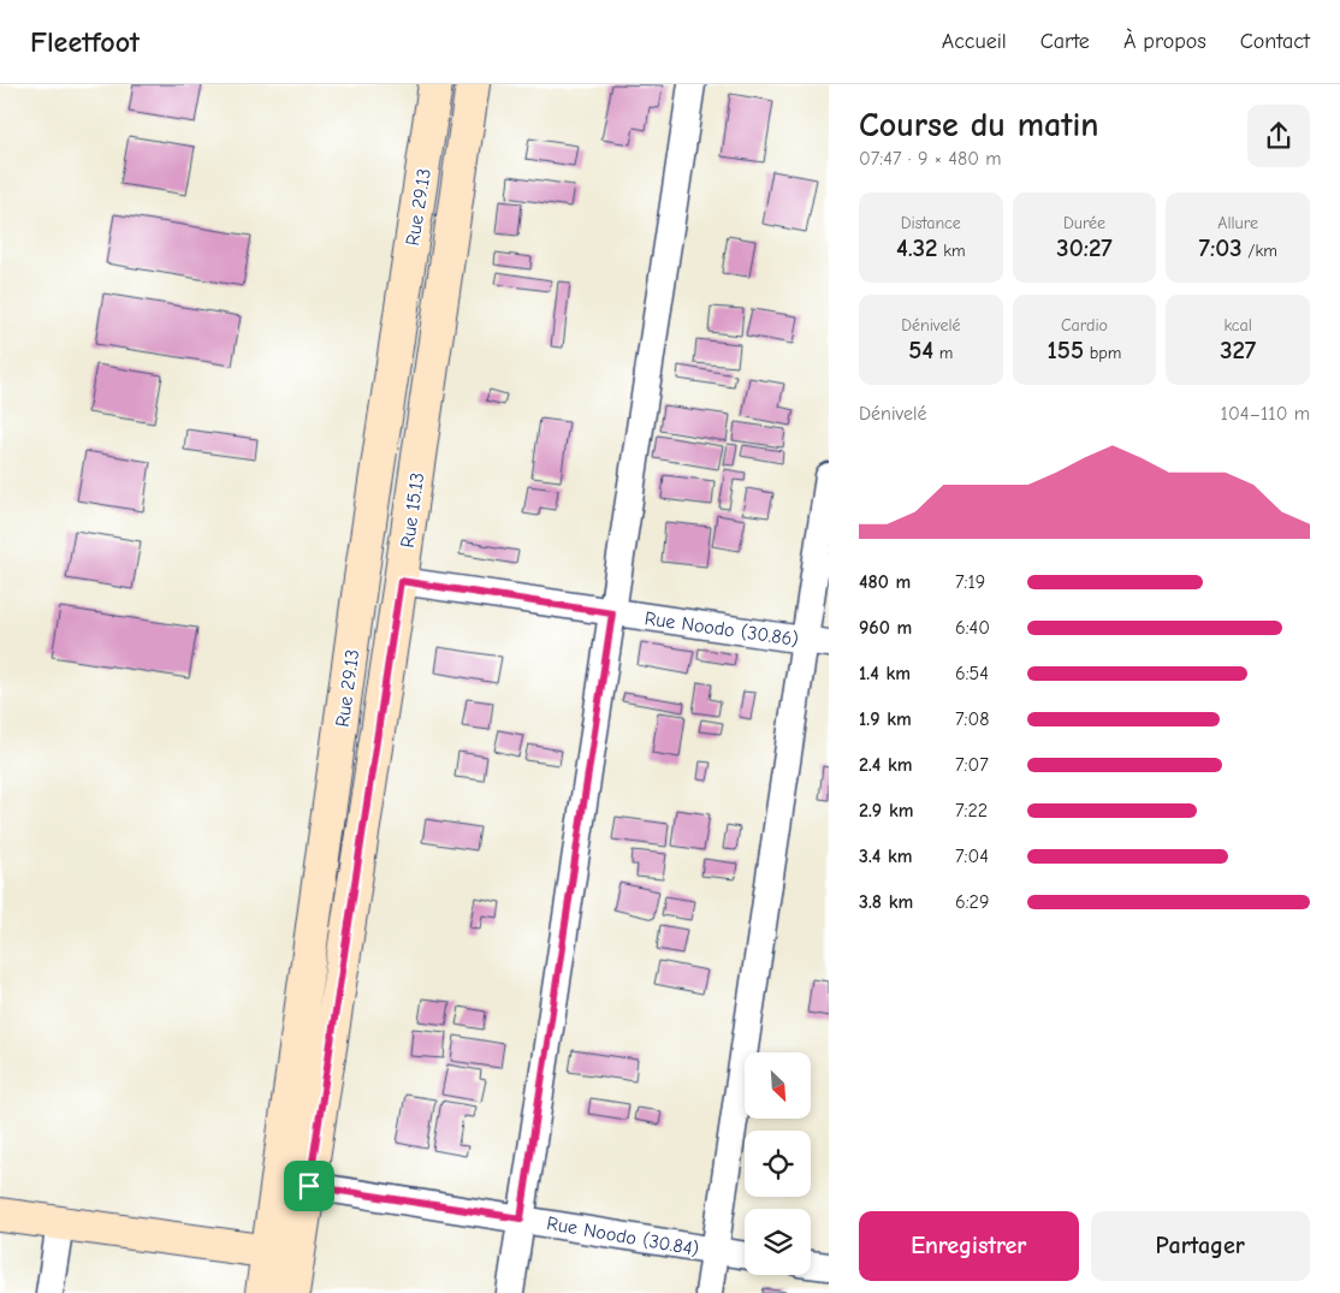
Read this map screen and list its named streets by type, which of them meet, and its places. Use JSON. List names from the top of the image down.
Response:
{
  "streets": {
    "main road": ["Rue 29.13", "Rue 15.13"],
    "street": ["Rue Noodo (30.86)", "Rue Noodo (30.84)"]
  },
  "crossings": [
    ["Rue 29.13", "Rue 15.13"],
    ["Rue 29.13", "Rue Noodo (30.84)"],
    ["Rue 15.13", "Rue Noodo (30.86)"],
    ["Rue 15.13", "Rue Noodo (30.84)"]
  ],
  "north": "bottom right",
  "page": {
    "header": "Fleetfoot",
    "nav": [
      "Accueil",
      "Carte",
      "À propos",
      "Contact"
    ],
    "heading": ["Course du matin", "07:47 · 9 × 480 m"],
    "stats": [
      ["Distance", "4.32 km"],
      ["Durée", "30:27"],
      ["Allure", "7:03 /km"],
      ["Dénivelé", "54 m"],
      ["Cardio", "155 bpm"],
      ["kcal", "327"]
    ],
    "chart": ["Dénivelé", "104–110 m"],
    "list": [
      {
        "name": "480 m",
        "note": "7:19"
      },
      {
        "name": "960 m",
        "note": "6:40"
      },
      {
        "name": "1.4 km",
        "note": "6:54"
      },
      {
        "name": "1.9 km",
        "note": "7:08"
      },
      {
        "name": "2.4 km",
        "note": "7:07"
      },
      {
        "name": "2.9 km",
        "note": "7:22"
      },
      {
        "name": "3.4 km",
        "note": "7:04"
      },
      {
        "name": "3.8 km",
        "note": "6:29"
      }
    ],
    "buttons": ["Enregistrer", "Partager"]
  }
}
